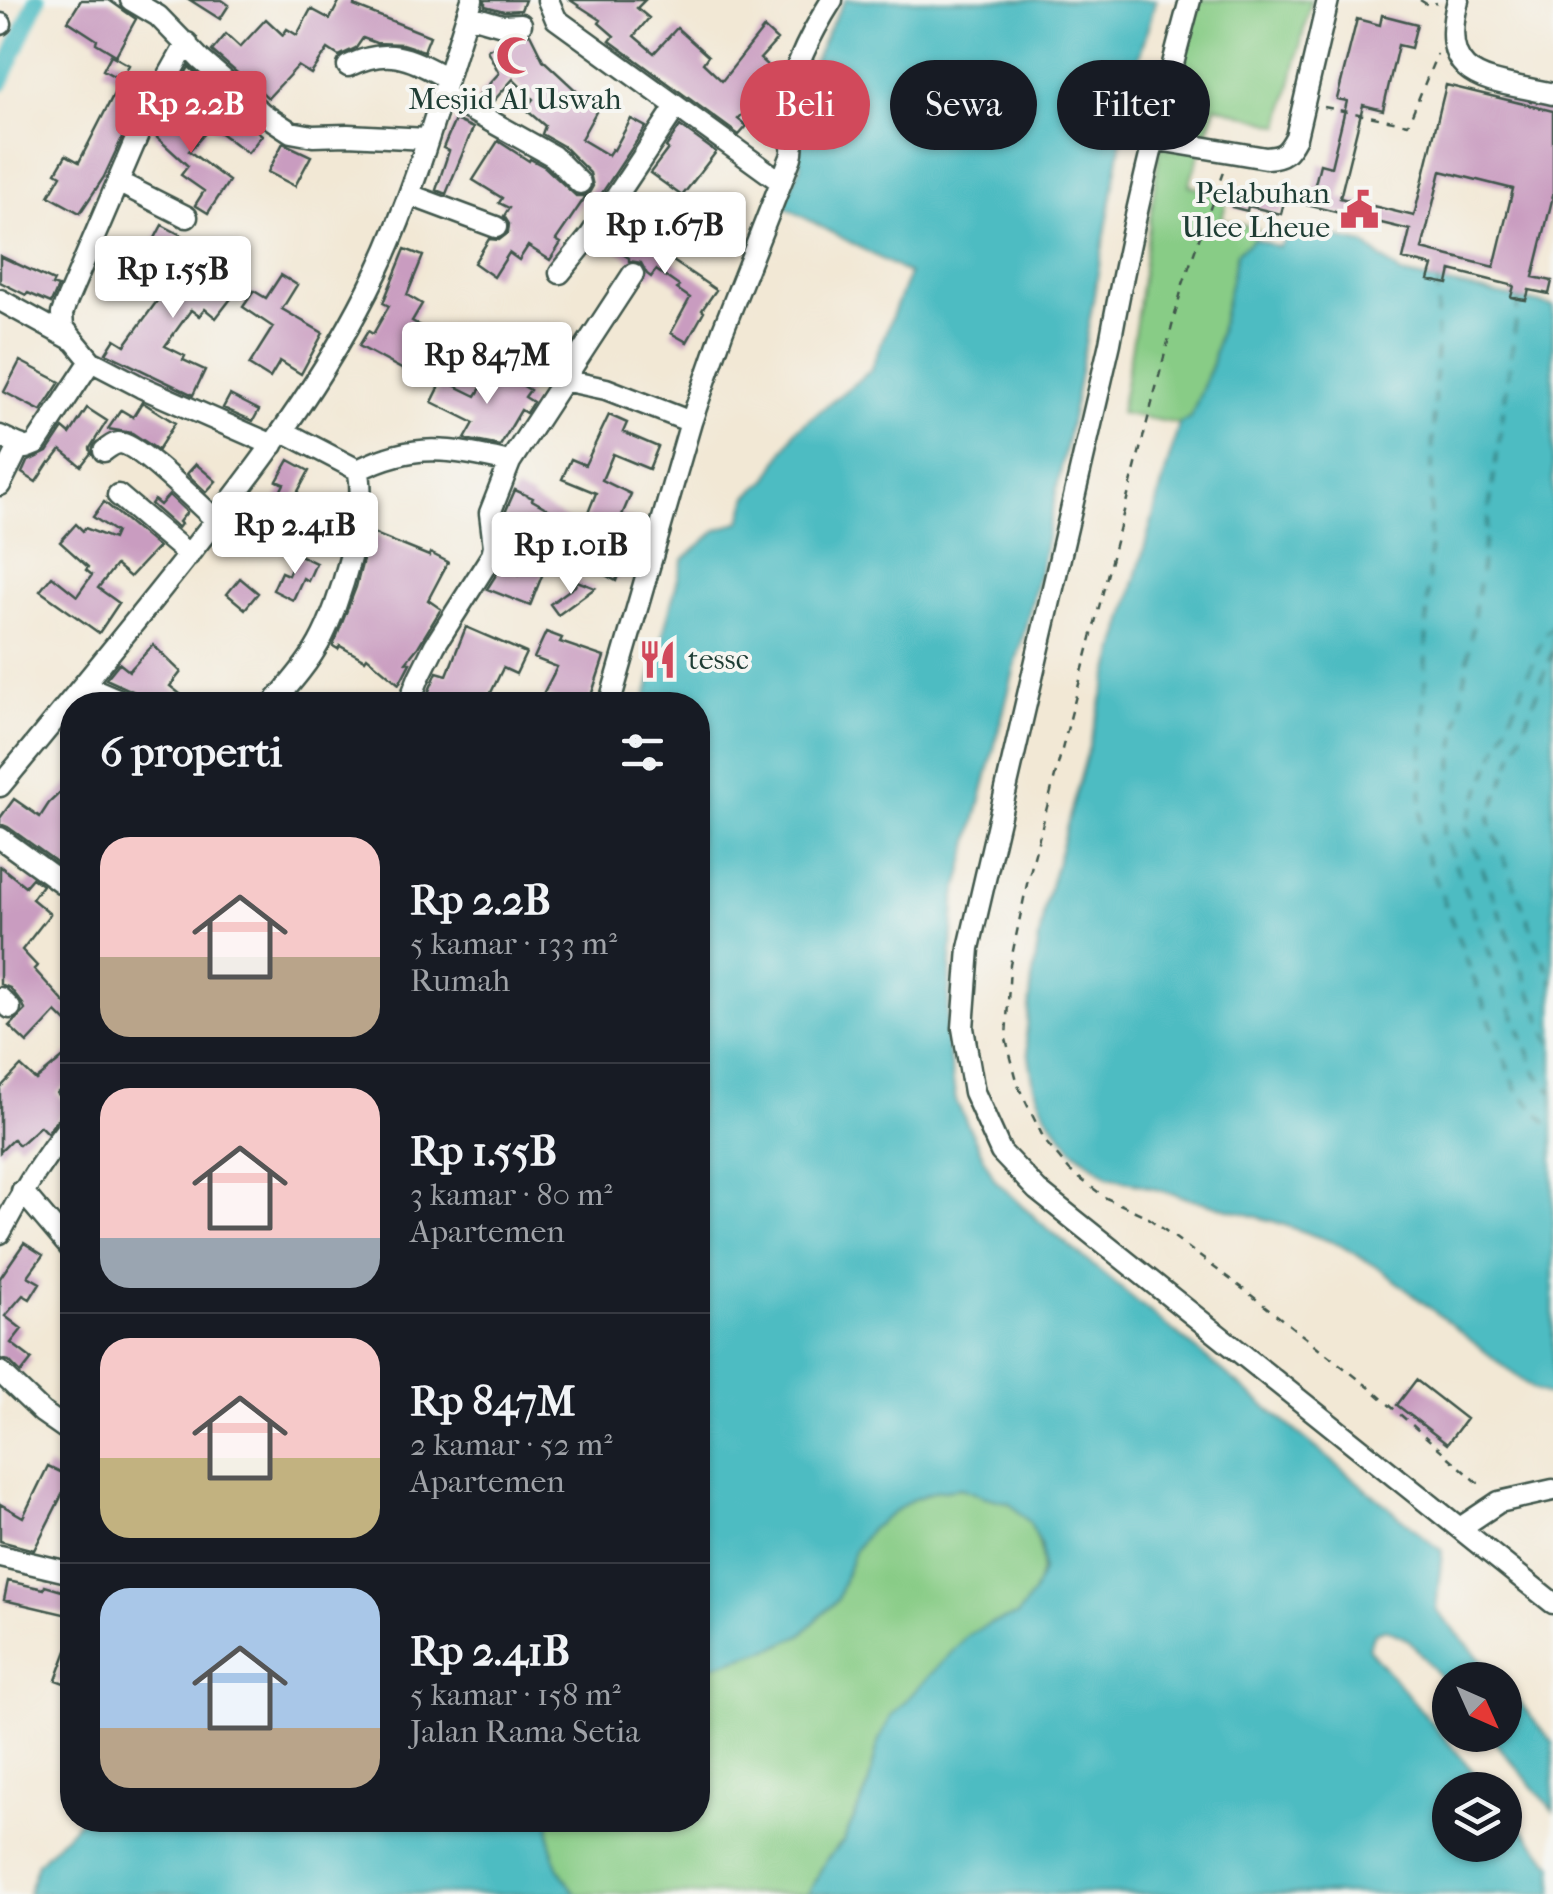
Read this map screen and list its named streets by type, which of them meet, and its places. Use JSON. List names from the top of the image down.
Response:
{
  "places": {
    "mosque": ["Mesjid Al Uswah"],
    "public building": ["Pelabuhan Ulee Lheue"],
    "restaurant": ["tessc"]
  },
  "north": "bottom right",
  "page": {
    "chip": ["Beli", "Sewa", "Filter"],
    "price": [
      "Rp 2.2B",
      "Rp 1.67B",
      "Rp 1.55B",
      "Rp 847M",
      "Rp 2.41B",
      "Rp 1.01B"
    ],
    "heading": "6 properti",
    "list": [
      {
        "name": "Rp 2.2B",
        "note": "5 kamar · 133 m² · Rumah"
      },
      {
        "name": "Rp 1.55B",
        "note": "3 kamar · 80 m² · Apartemen"
      },
      {
        "name": "Rp 847M",
        "note": "2 kamar · 52 m² · Apartemen"
      },
      {
        "name": "Rp 2.41B",
        "note": "5 kamar · 158 m² · Jalan Rama Setia"
      }
    ]
  }
}
